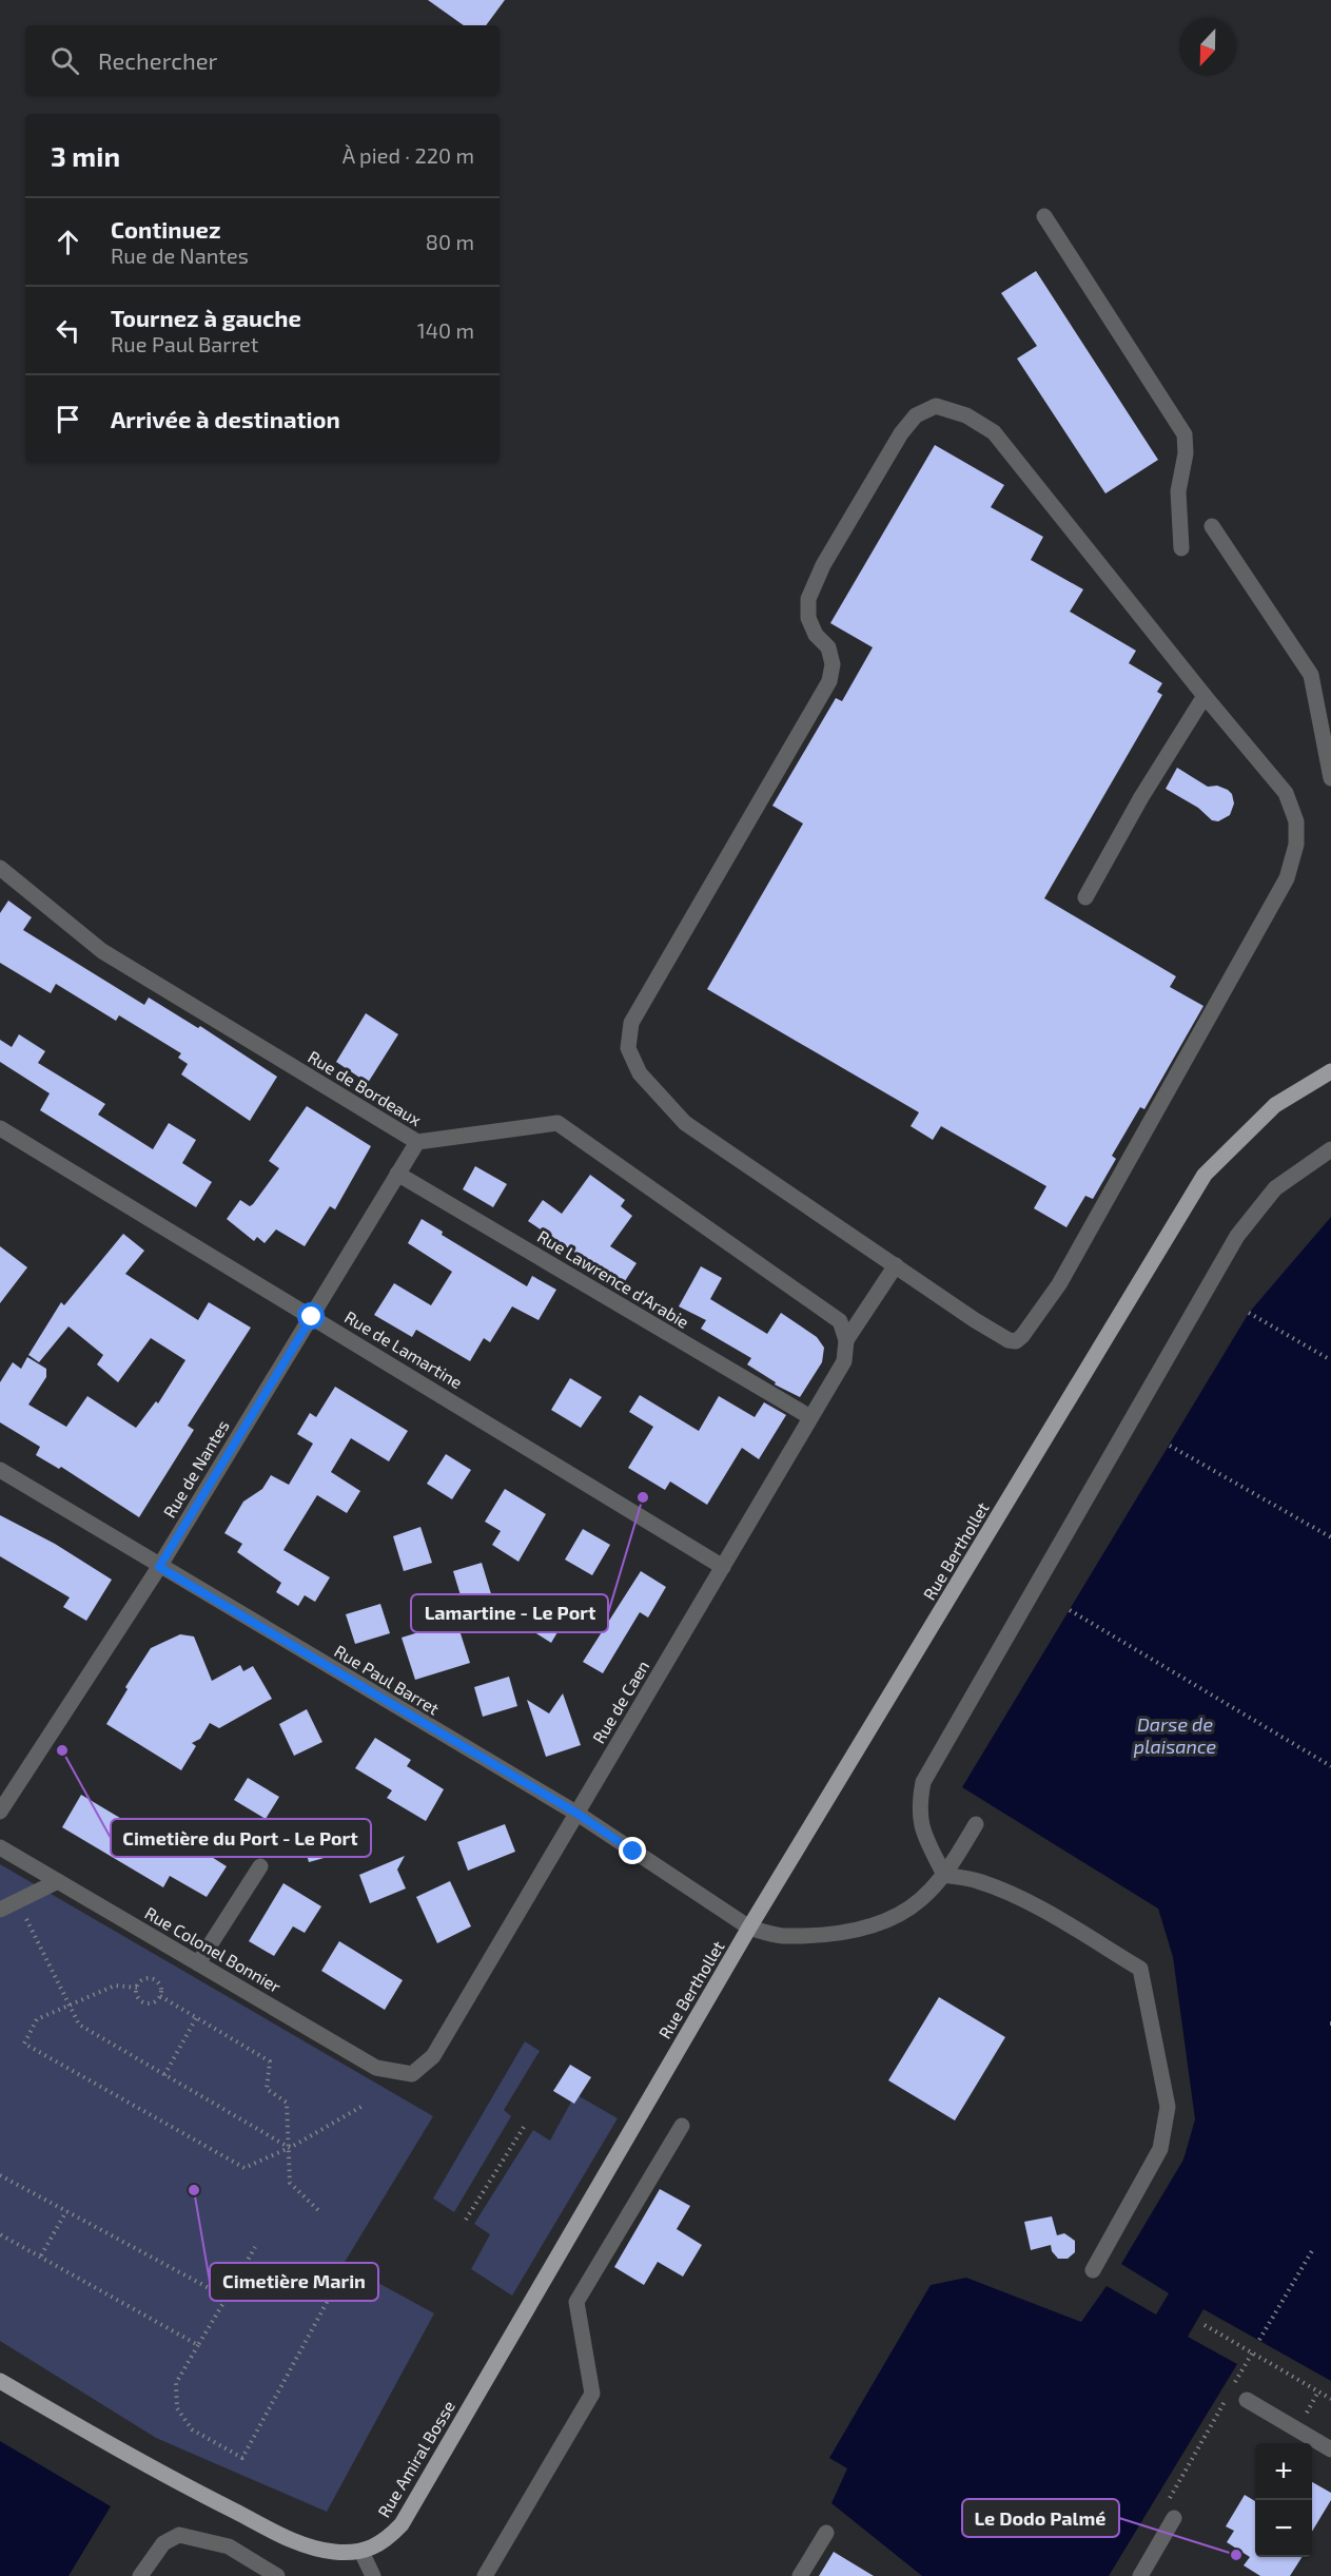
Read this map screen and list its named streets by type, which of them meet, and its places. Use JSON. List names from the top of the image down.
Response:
{
  "streets": {
    "main road": ["Rue Berthollet", "Rue Amiral Bosse"],
    "street": [
      "Rue de Bordeaux",
      "Rue Lawrence d'Arabie",
      "Rue de Lamartine",
      "Rue de Nantes",
      "Rue Paul Barret",
      "Rue de Caen",
      "Rue Colonel Bonnier"
    ]
  },
  "crossings": [
    ["Rue de Bordeaux", "Rue de Nantes"],
    ["Rue de Bordeaux", "Rue de Caen"],
    ["Rue Lawrence d'Arabie", "Rue de Nantes"],
    ["Rue Lawrence d'Arabie", "Rue de Caen"],
    ["Rue de Lamartine", "Rue de Nantes"],
    ["Rue de Lamartine", "Rue de Caen"],
    ["Rue de Nantes", "Rue Paul Barret"],
    ["Rue Berthollet", "Rue Paul Barret"],
    ["Rue Berthollet", "Rue Amiral Bosse"],
    ["Rue Paul Barret", "Rue de Caen"],
    ["Rue de Caen", "Rue Colonel Bonnier"]
  ],
  "water": ["Darse de plaisance"],
  "places": [
    "Lamartine - Le Port",
    "Cimetière du Port - Le Port",
    "Cimetière Marin",
    "Le Dodo Palmé"
  ],
  "north": "bottom",
  "page": {
    "search": "Rechercher",
    "heading": ["3 min", "À pied · 220 m"],
    "list": [
      ["Continuez", "Rue de Nantes", "80 m"],
      ["Tournez à gauche", "Rue Paul Barret", "140 m"],
      "Arrivée à destination"
    ],
    "map_buttons": ["+", "−"]
  }
}
